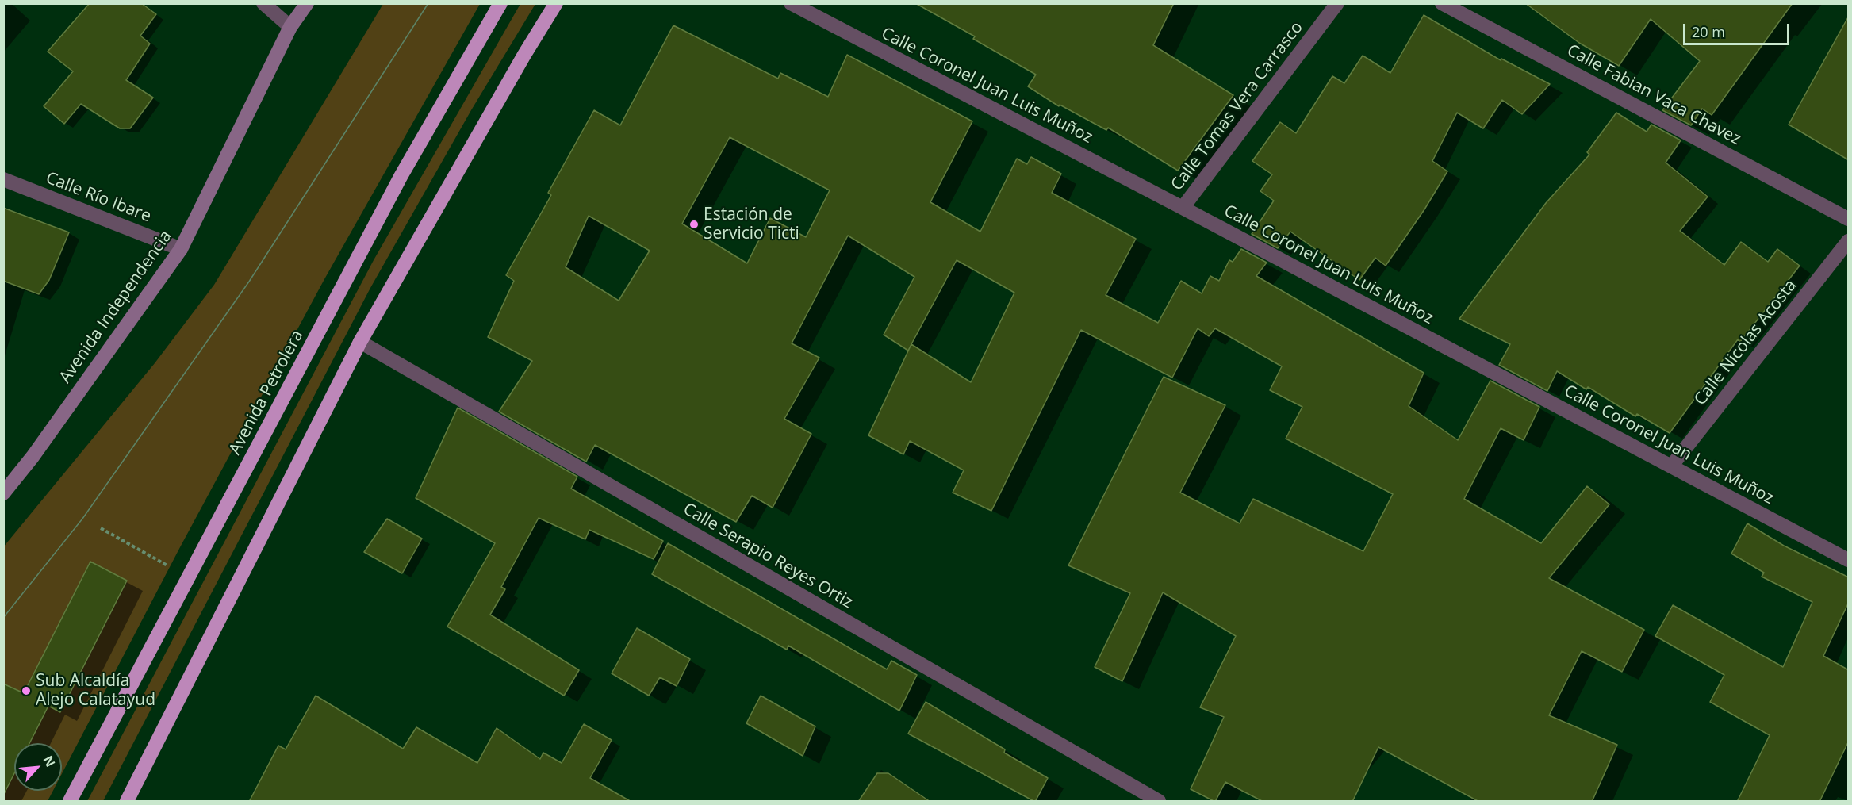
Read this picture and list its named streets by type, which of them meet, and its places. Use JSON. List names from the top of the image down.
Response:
{
  "streets": {
    "highway": ["Avenida Petrolera"],
    "street": [
      "Calle Coronel Juan Luis Muñoz",
      "Calle Fabian Vaca Chavez",
      "Calle Tomas Vera Carrasco",
      "Calle Río Ibare",
      "Avenida Independencia",
      "Calle Nicolas Acosta",
      "Calle Serapio Reyes Ortiz"
    ]
  },
  "crossings": [
    ["Calle Coronel Juan Luis Muñoz", "Calle Tomas Vera Carrasco"],
    ["Calle Coronel Juan Luis Muñoz", "Calle Nicolas Acosta"],
    ["Calle Río Ibare", "Avenida Independencia"]
  ],
  "places": ["Estación de Servicio Ticti", "Sub Alcaldía Alejo Calatayud"],
  "scale_bar": "20 m",
  "north": "top right"
}
